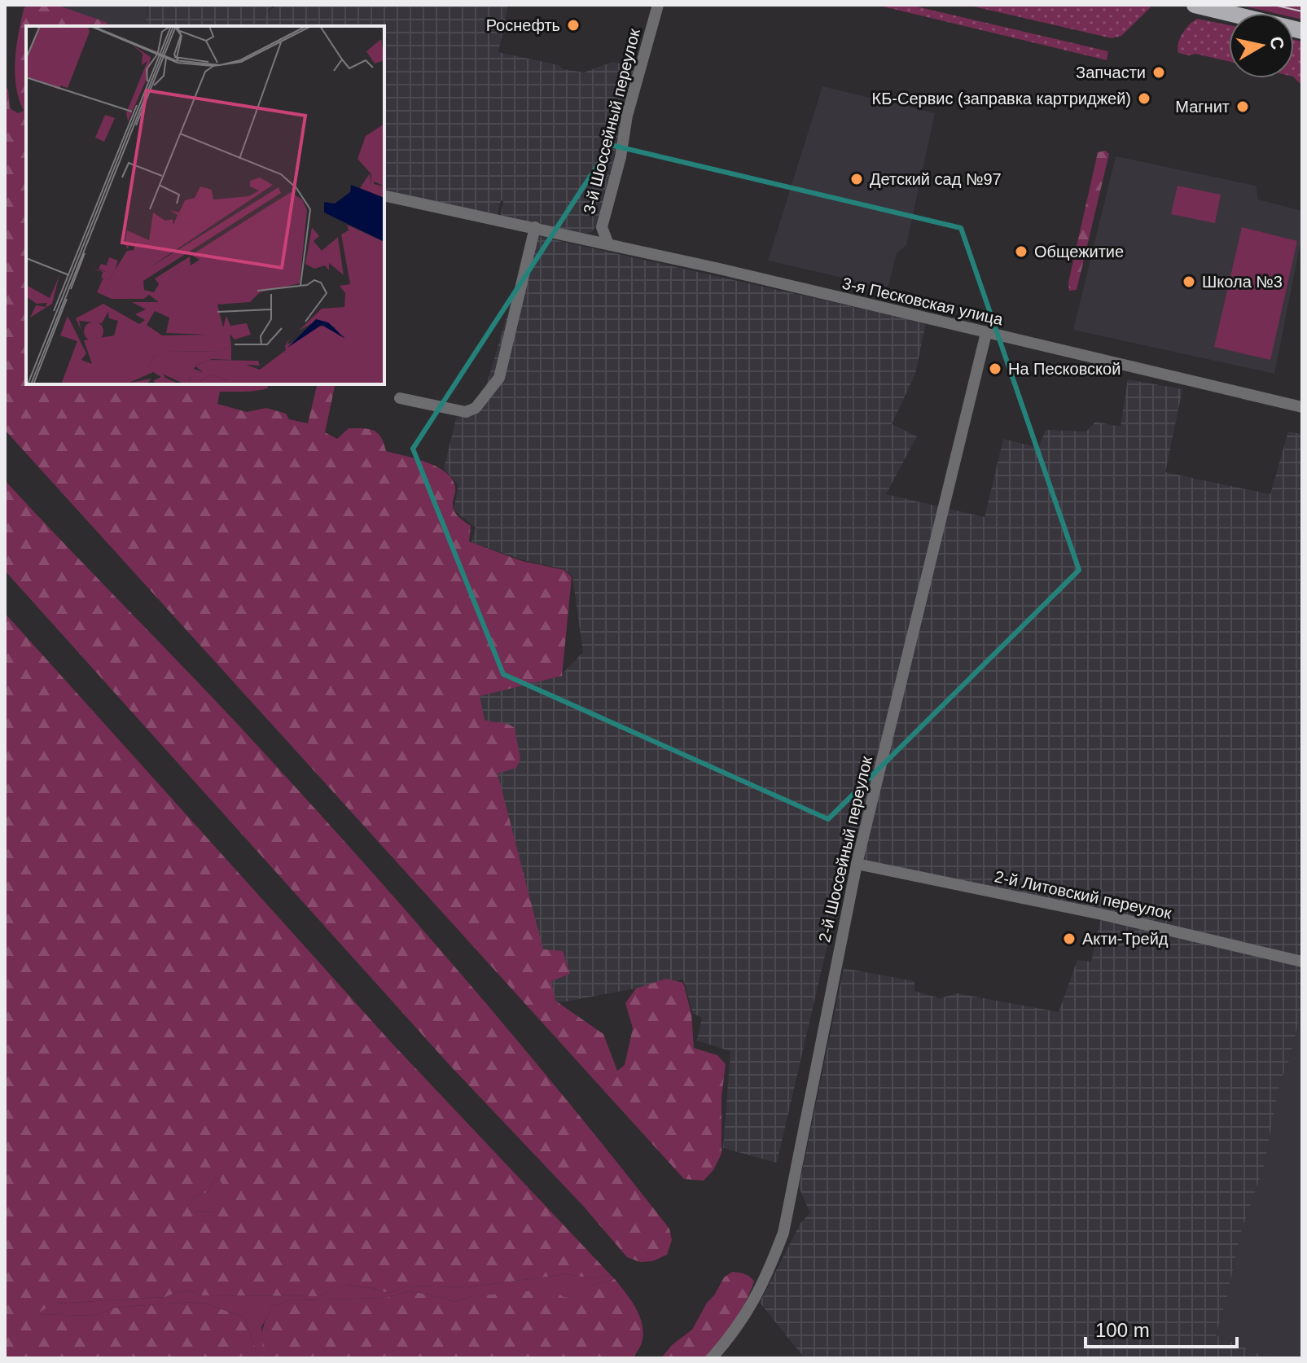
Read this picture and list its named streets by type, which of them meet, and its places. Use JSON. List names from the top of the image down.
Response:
{
  "streets": {
    "street": [
      "3-й Шоссейный переулок",
      "3-я Песковская улица",
      "2-й Шоссейный переулок",
      "2-й Литовский переулок"
    ]
  },
  "crossings": [
    ["3-й Шоссейный переулок", "3-я Песковская улица"],
    ["3-я Песковская улица", "2-й Шоссейный переулок"],
    ["2-й Шоссейный переулок", "2-й Литовский переулок"]
  ],
  "places": [
    "Роснефть",
    "Запчасти",
    "КБ-Сервис (заправка картриджей)",
    "Магнит",
    "Детский сад №97",
    "Общежитие",
    "Школа №3",
    "На Песковской",
    "Акти-Трейд"
  ],
  "scale_bar": "100 m",
  "north": "right"
}
